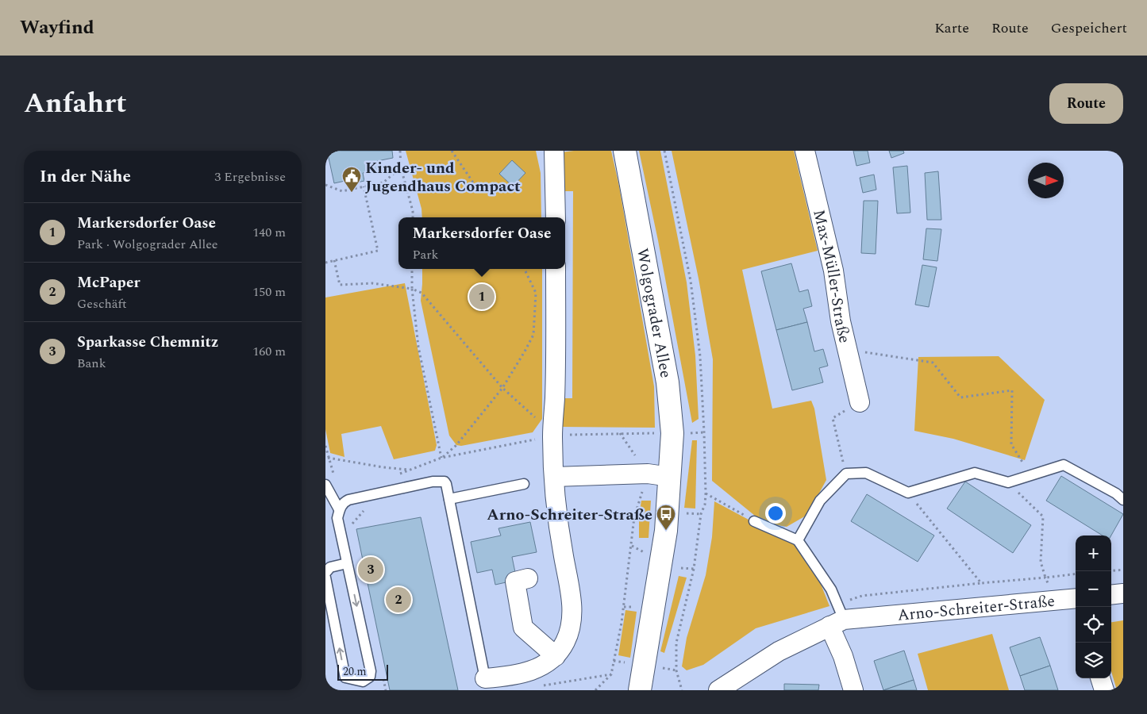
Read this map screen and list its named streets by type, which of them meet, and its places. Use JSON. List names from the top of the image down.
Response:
{
  "streets": {
    "main road": ["Wolgograder Allee"],
    "street": ["Max-Müller-Straße", "Arno-Schreiter-Straße"]
  },
  "places": {
    "public building": ["Kinder- und Jugendhaus Compact"],
    "bus stop": ["Arno-Schreiter-Straße"]
  },
  "scale_bar": "20 m",
  "north": "right",
  "page": {
    "header": "Wayfind",
    "nav": ["Karte", "Route", "Gespeichert"],
    "title": "Anfahrt",
    "buttons": "Route",
    "heading": ["In der Nähe", "3 Ergebnisse"],
    "list": [
      {
        "mark": "1",
        "name": "Markersdorfer Oase",
        "note": "Park · Wolgograder Allee",
        "value": "140 m"
      },
      {
        "mark": "2",
        "name": "McPaper",
        "note": "Geschäft",
        "value": "150 m"
      },
      {
        "mark": "3",
        "name": "Sparkasse Chemnitz",
        "note": "Bank",
        "value": "160 m"
      }
    ],
    "popup": ["Markersdorfer Oase", "Park"],
    "pins": ["1", "3", "2"],
    "map_buttons": ["+", "−"],
    "scale": "20 m"
  }
}
